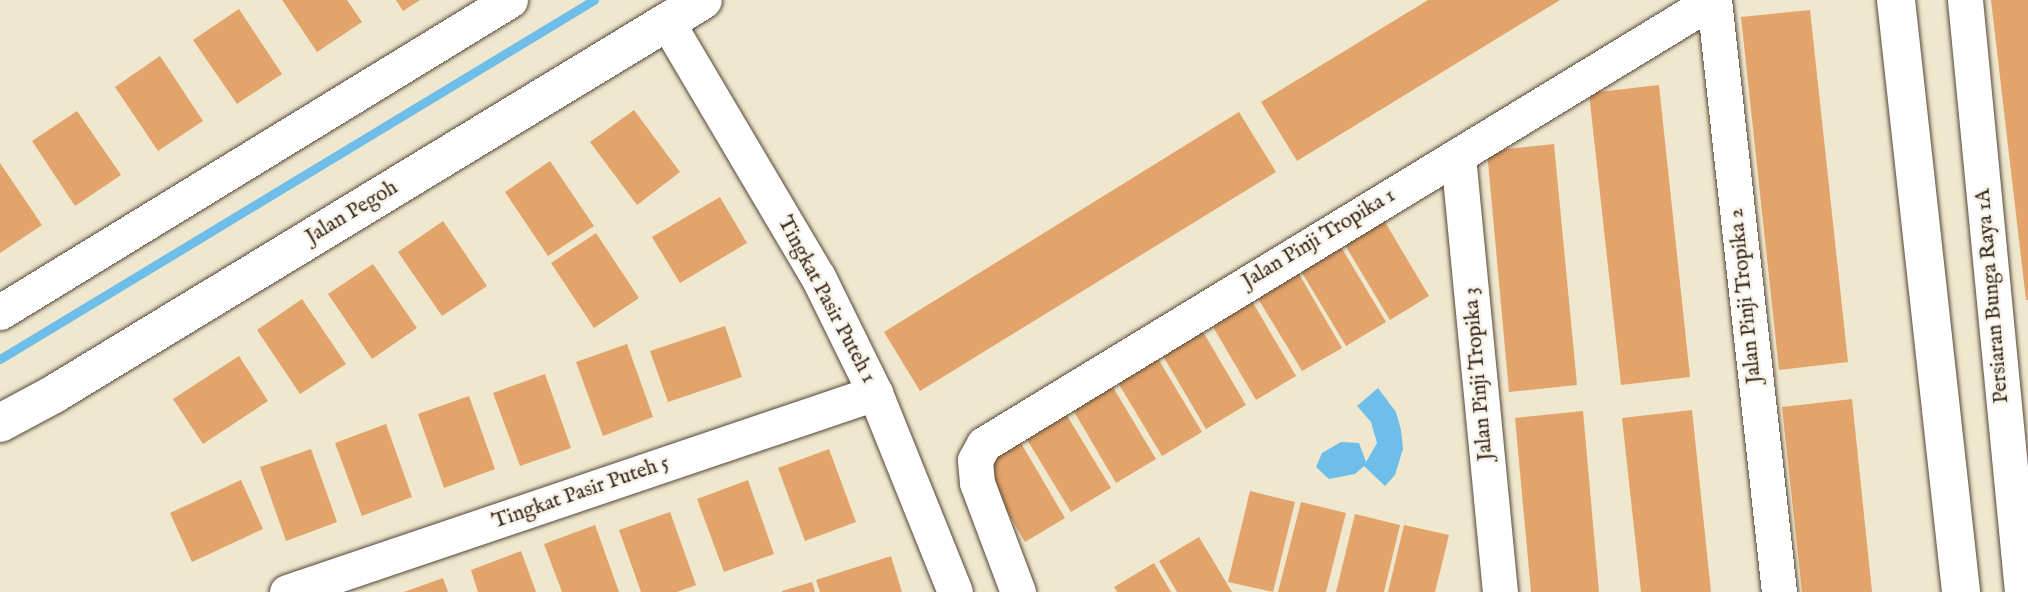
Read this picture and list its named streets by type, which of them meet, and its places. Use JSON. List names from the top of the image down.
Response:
{
  "streets": {
    "street": [
      "Jalan Pegoh",
      "Jalan Pinji Tropika 1",
      "Jalan Pinji Tropika 2",
      "Persiaran Bunga Raya 1A",
      "Tingkat Pasir Puteh 1",
      "Jalan Pinji Tropika 3",
      "Tingkat Pasir Puteh 5"
    ]
  },
  "crossings": [
    ["Jalan Pegoh", "Tingkat Pasir Puteh 1"],
    ["Jalan Pinji Tropika 1", "Jalan Pinji Tropika 2"],
    ["Jalan Pinji Tropika 1", "Jalan Pinji Tropika 3"],
    ["Tingkat Pasir Puteh 1", "Tingkat Pasir Puteh 5"]
  ]
}
